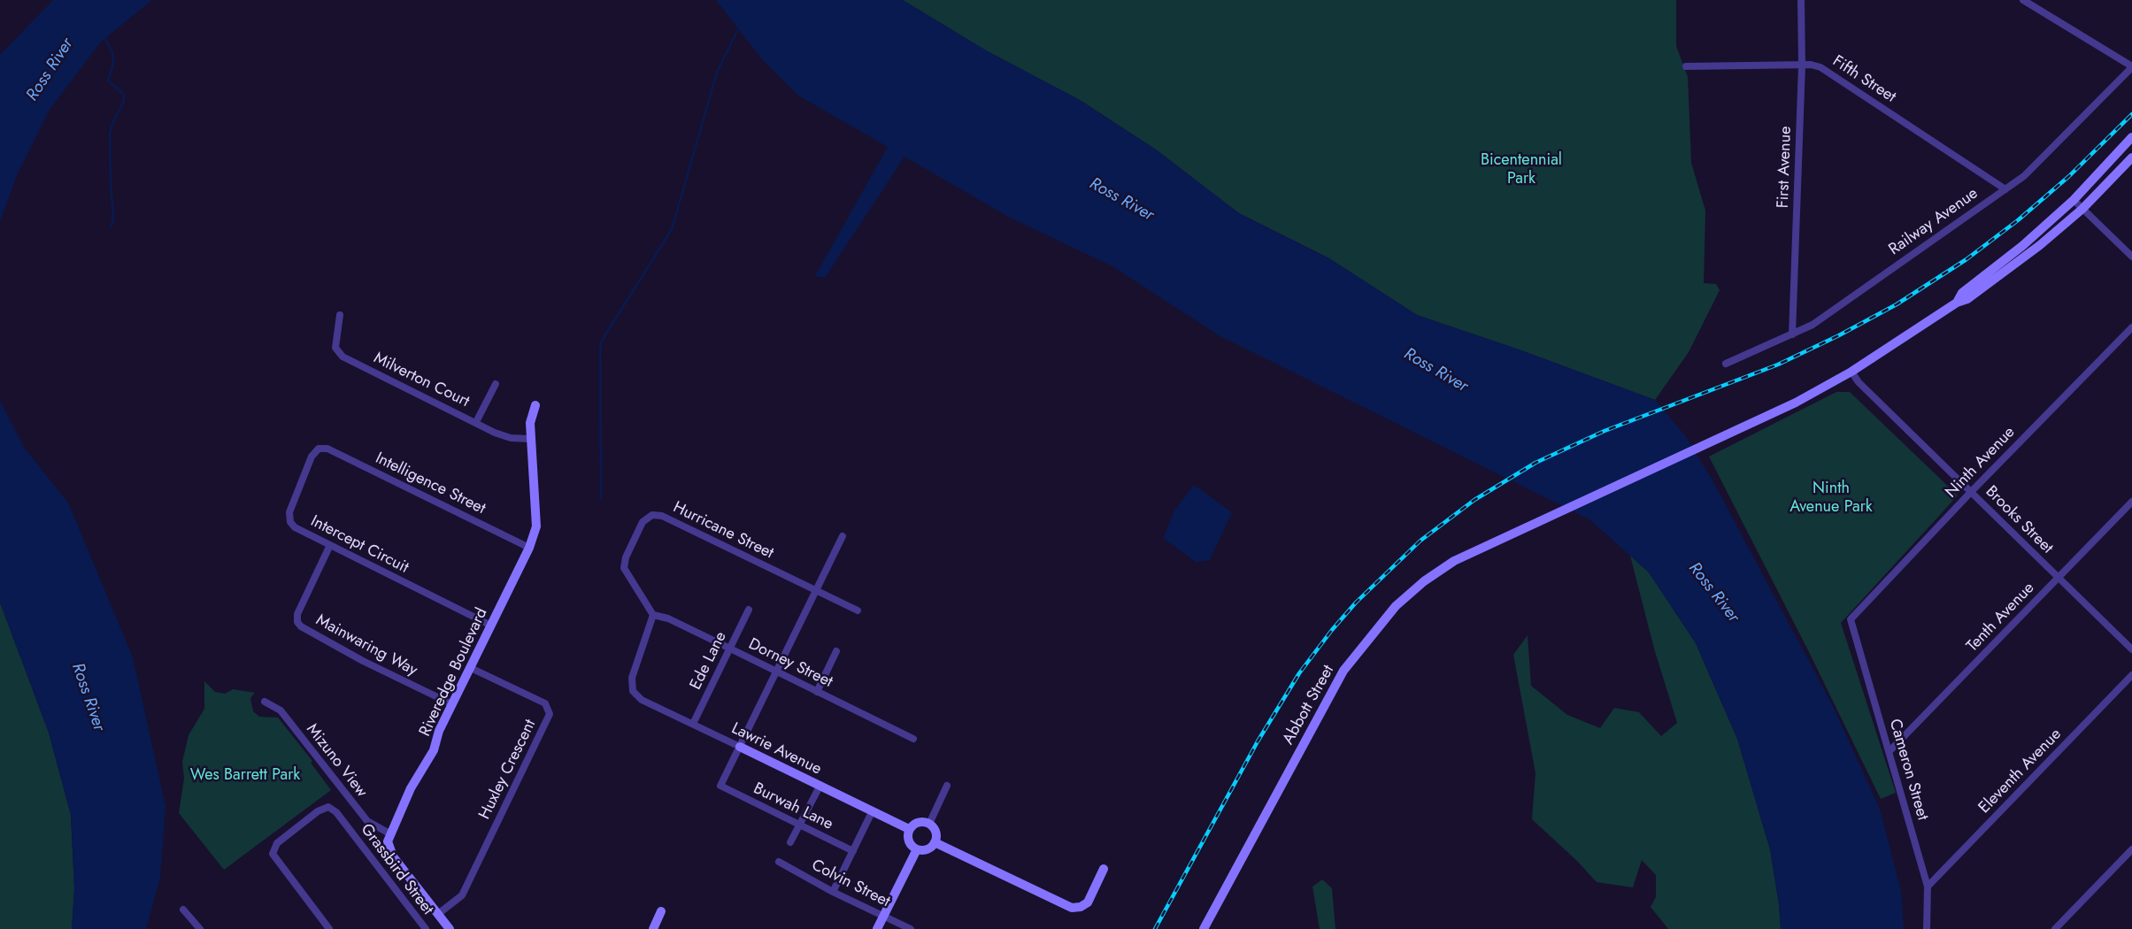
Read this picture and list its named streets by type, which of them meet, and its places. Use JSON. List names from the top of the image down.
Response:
{
  "streets": {
    "main road": ["Riveredge Boulevard", "Abbott Street", "Lawrie Avenue"],
    "street": [
      "Fifth Street",
      "First Avenue",
      "Railway Avenue",
      "Milverton Court",
      "Ninth Avenue",
      "Intelligence Street",
      "Brooks Street",
      "Hurricane Street",
      "Intercept Circuit",
      "Tenth Avenue",
      "Mainwaring Way",
      "Ede Lane",
      "Dorney Street",
      "Mizuno View",
      "Huxley Crescent",
      "Cameron Street",
      "Eleventh Avenue",
      "Burwah Lane",
      "Grassbird Street",
      "Colvin Street"
    ]
  },
  "crossings": [
    ["Fifth Street", "First Avenue"],
    ["Fifth Street", "Railway Avenue"],
    ["First Avenue", "Railway Avenue"],
    ["Milverton Court", "Riveredge Boulevard"],
    ["Ninth Avenue", "Brooks Street"],
    ["Ninth Avenue", "Cameron Street"],
    ["Intelligence Street", "Intercept Circuit"],
    ["Intelligence Street", "Riveredge Boulevard"],
    ["Brooks Street", "Tenth Avenue"],
    ["Brooks Street", "Abbott Street"],
    ["Hurricane Street", "Dorney Street"],
    ["Hurricane Street", "Lawrie Avenue"],
    ["Intercept Circuit", "Mainwaring Way"],
    ["Intercept Circuit", "Riveredge Boulevard"],
    ["Tenth Avenue", "Cameron Street"],
    ["Mainwaring Way", "Riveredge Boulevard"],
    ["Ede Lane", "Dorney Street"],
    ["Ede Lane", "Lawrie Avenue"],
    ["Dorney Street", "Lawrie Avenue"],
    ["Riveredge Boulevard", "Mizuno View"],
    ["Riveredge Boulevard", "Huxley Crescent"],
    ["Lawrie Avenue", "Burwah Lane"],
    ["Cameron Street", "Eleventh Avenue"]
  ],
  "water": ["Ross River"],
  "parks": ["Bicentennial Park", "Ninth Avenue Park", "Wes Barrett Park"]
}
